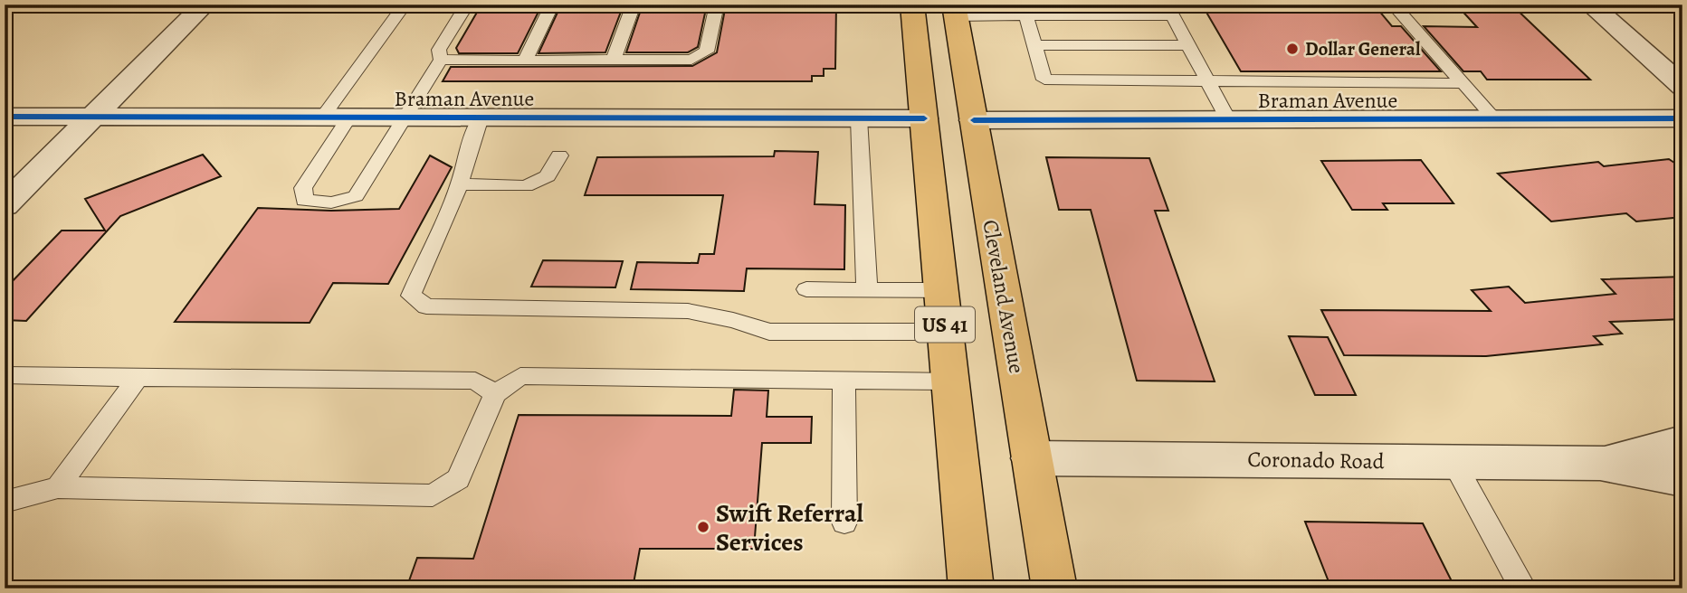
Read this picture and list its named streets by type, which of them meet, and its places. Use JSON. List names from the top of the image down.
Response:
{
  "streets": {
    "main road": ["Cleveland Avenue", "US 41"],
    "street": ["Braman Avenue", "Coronado Road"]
  },
  "crossings": [
    ["Braman Avenue", "Cleveland Avenue"],
    ["Braman Avenue", "US 41"],
    ["Cleveland Avenue", "Coronado Road"]
  ],
  "places": ["Dollar General", "Swift Referral Services"]
}
